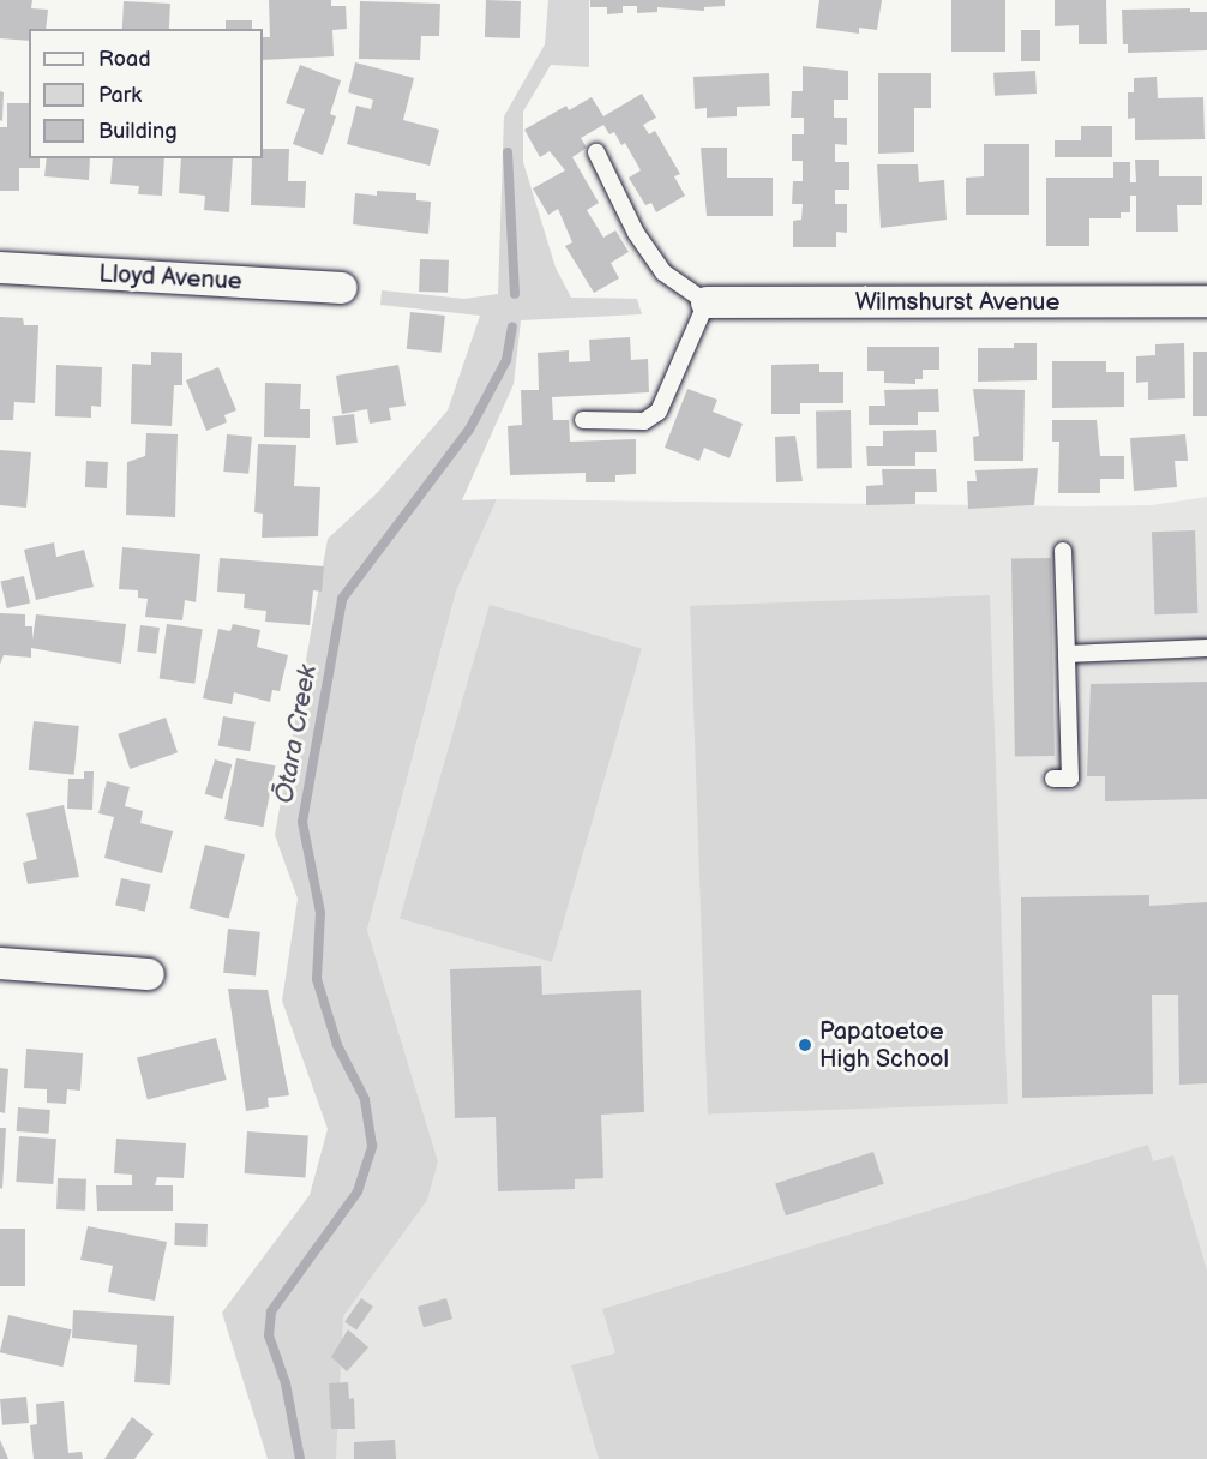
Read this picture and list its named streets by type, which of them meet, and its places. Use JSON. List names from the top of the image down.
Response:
{
  "streets": {
    "street": ["Lloyd Avenue", "Wilmshurst Avenue"]
  },
  "water": ["Ōtara Creek"],
  "places": ["Papatoetoe High School"],
  "legend": ["Road", "Park", "Building"]
}
